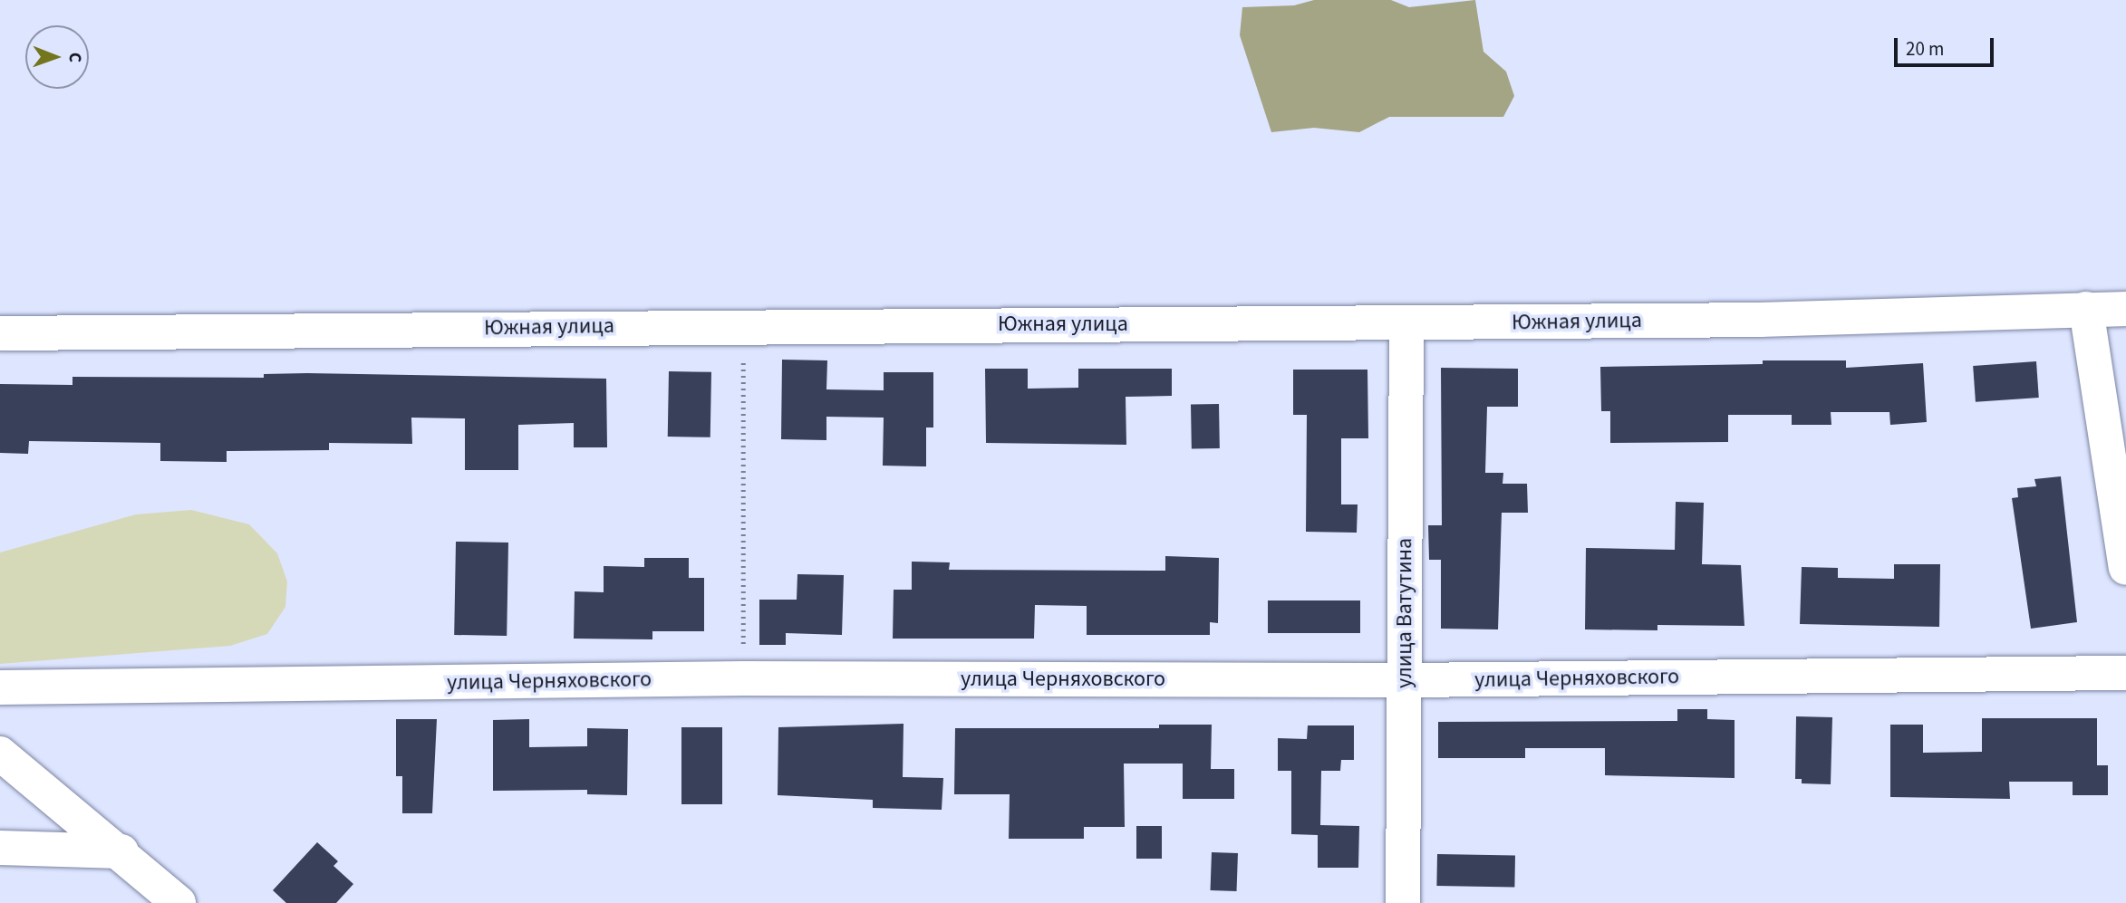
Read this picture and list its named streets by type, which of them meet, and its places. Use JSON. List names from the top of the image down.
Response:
{
  "streets": {
    "street": ["Южная улица", "улица Ватутина", "улица Черняховского"]
  },
  "crossings": [
    ["Южная улица", "улица Ватутина"],
    ["улица Ватутина", "улица Черняховского"]
  ],
  "scale_bar": "20 m",
  "north": "right"
}
